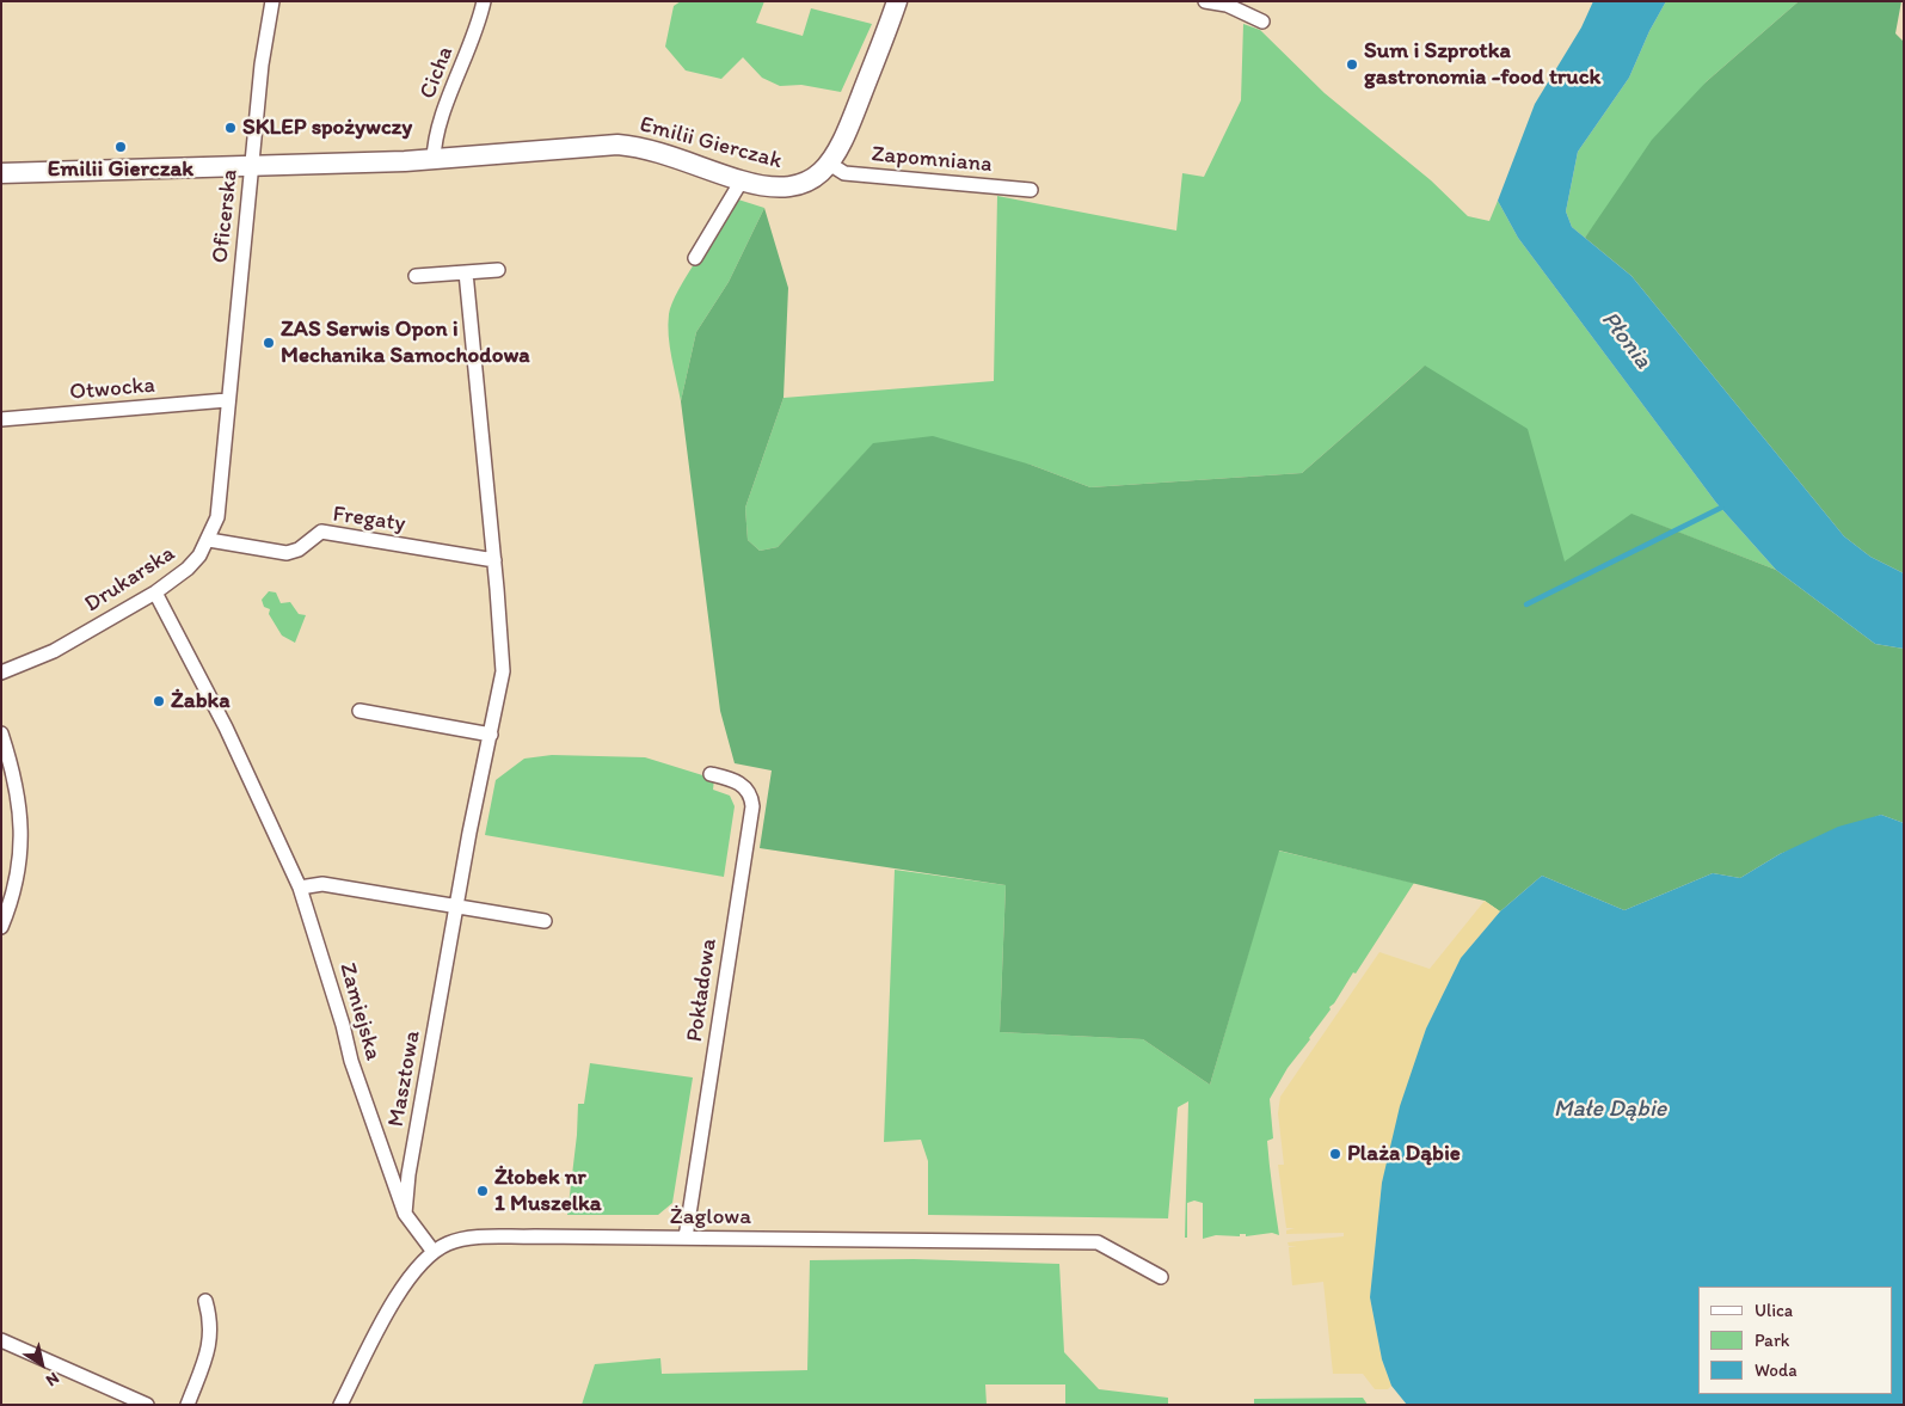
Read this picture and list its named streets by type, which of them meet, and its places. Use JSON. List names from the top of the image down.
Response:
{
  "streets": {
    "street": [
      "Cicha",
      "Emilii Gierczak",
      "Zapomniana",
      "Oficerska",
      "Otwocka",
      "Fregaty",
      "Drukarska",
      "Pokładowa",
      "Zamiejska",
      "Masztowa",
      "Żaglowa"
    ]
  },
  "crossings": [
    ["Cicha", "Emilii Gierczak"],
    ["Emilii Gierczak", "Zapomniana"],
    ["Emilii Gierczak", "Oficerska"],
    ["Oficerska", "Otwocka"],
    ["Oficerska", "Drukarska"],
    ["Otwocka", "Drukarska"],
    ["Fregaty", "Drukarska"],
    ["Drukarska", "Zamiejska"],
    ["Pokładowa", "Żaglowa"],
    ["Zamiejska", "Masztowa"]
  ],
  "water": ["Płonia", "Małe Dąbie"],
  "places": [
    "Sum i Szprotka gastronomia -food truck",
    "SKLEP spożywczy",
    "Emilii Gierczak",
    "ZAS Serwis Opon i Mechanika Samochodowa",
    "Żabka",
    "Plaża Dąbie",
    "Żłobek nr 1 Muszelka"
  ],
  "legend": ["Ulica", "Park", "Woda"],
  "north": "bottom right"
}
